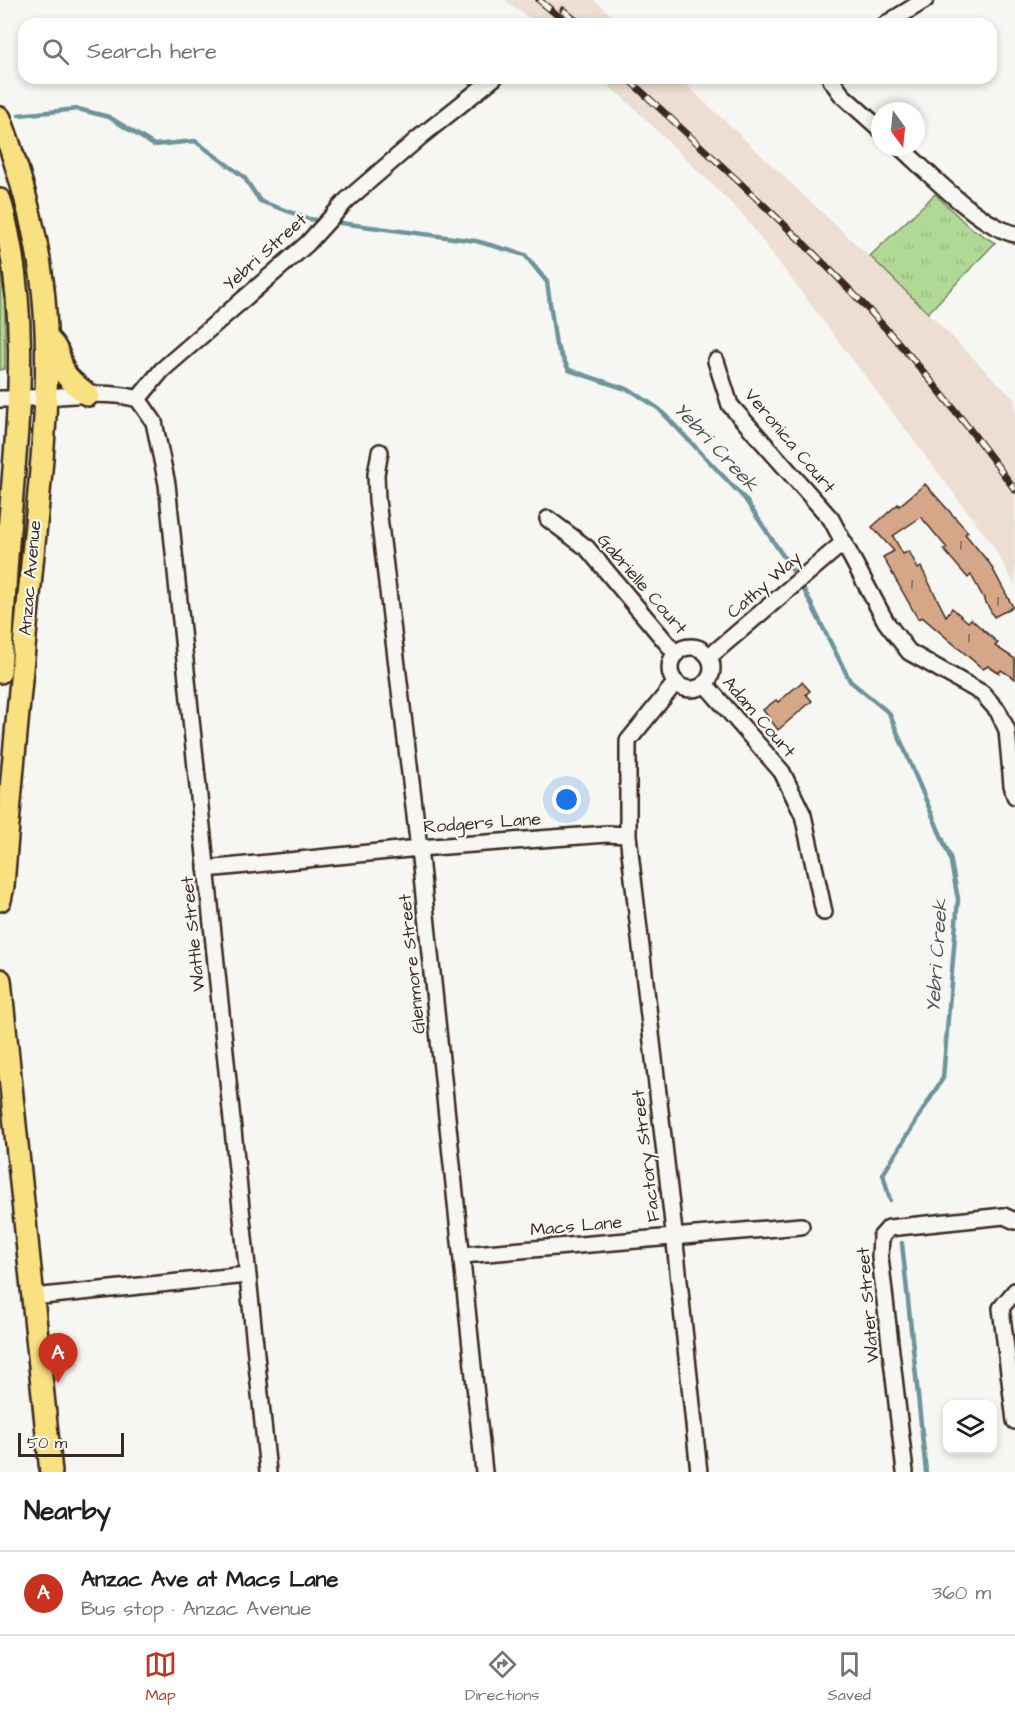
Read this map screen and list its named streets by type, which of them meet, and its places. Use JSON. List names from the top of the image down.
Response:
{
  "streets": {
    "highway": ["Anzac Avenue"],
    "street": [
      "Yebri Street",
      "Veronica Court",
      "Gabrielle Court",
      "Cathy Way",
      "Adam Court",
      "Rodgers Lane",
      "Wattle Street",
      "Glenmore Street",
      "Factory Street",
      "Macs Lane",
      "Water Street"
    ]
  },
  "crossings": [
    ["Yebri Street", "Wattle Street"],
    ["Veronica Court", "Cathy Way"],
    ["Gabrielle Court", "Cathy Way"],
    ["Gabrielle Court", "Adam Court"],
    ["Cathy Way", "Adam Court"],
    ["Rodgers Lane", "Wattle Street"],
    ["Rodgers Lane", "Glenmore Street"],
    ["Rodgers Lane", "Factory Street"],
    ["Glenmore Street", "Macs Lane"],
    ["Factory Street", "Macs Lane"]
  ],
  "water": ["Yebri Creek"],
  "house_numbers": [
    "1",
    "1",
    "1",
    "1"
  ],
  "scale_bar": "50 m",
  "north": "bottom",
  "page": {
    "search": "Search here",
    "pins": "A",
    "scale": "50 m",
    "heading": "Nearby",
    "list": [
      {
        "mark": "A",
        "name": "Anzac Ave at Macs Lane",
        "note": "Bus stop · Anzac Avenue",
        "value": "360 m"
      }
    ],
    "nav": ["Map", "Directions", "Saved"]
  }
}
